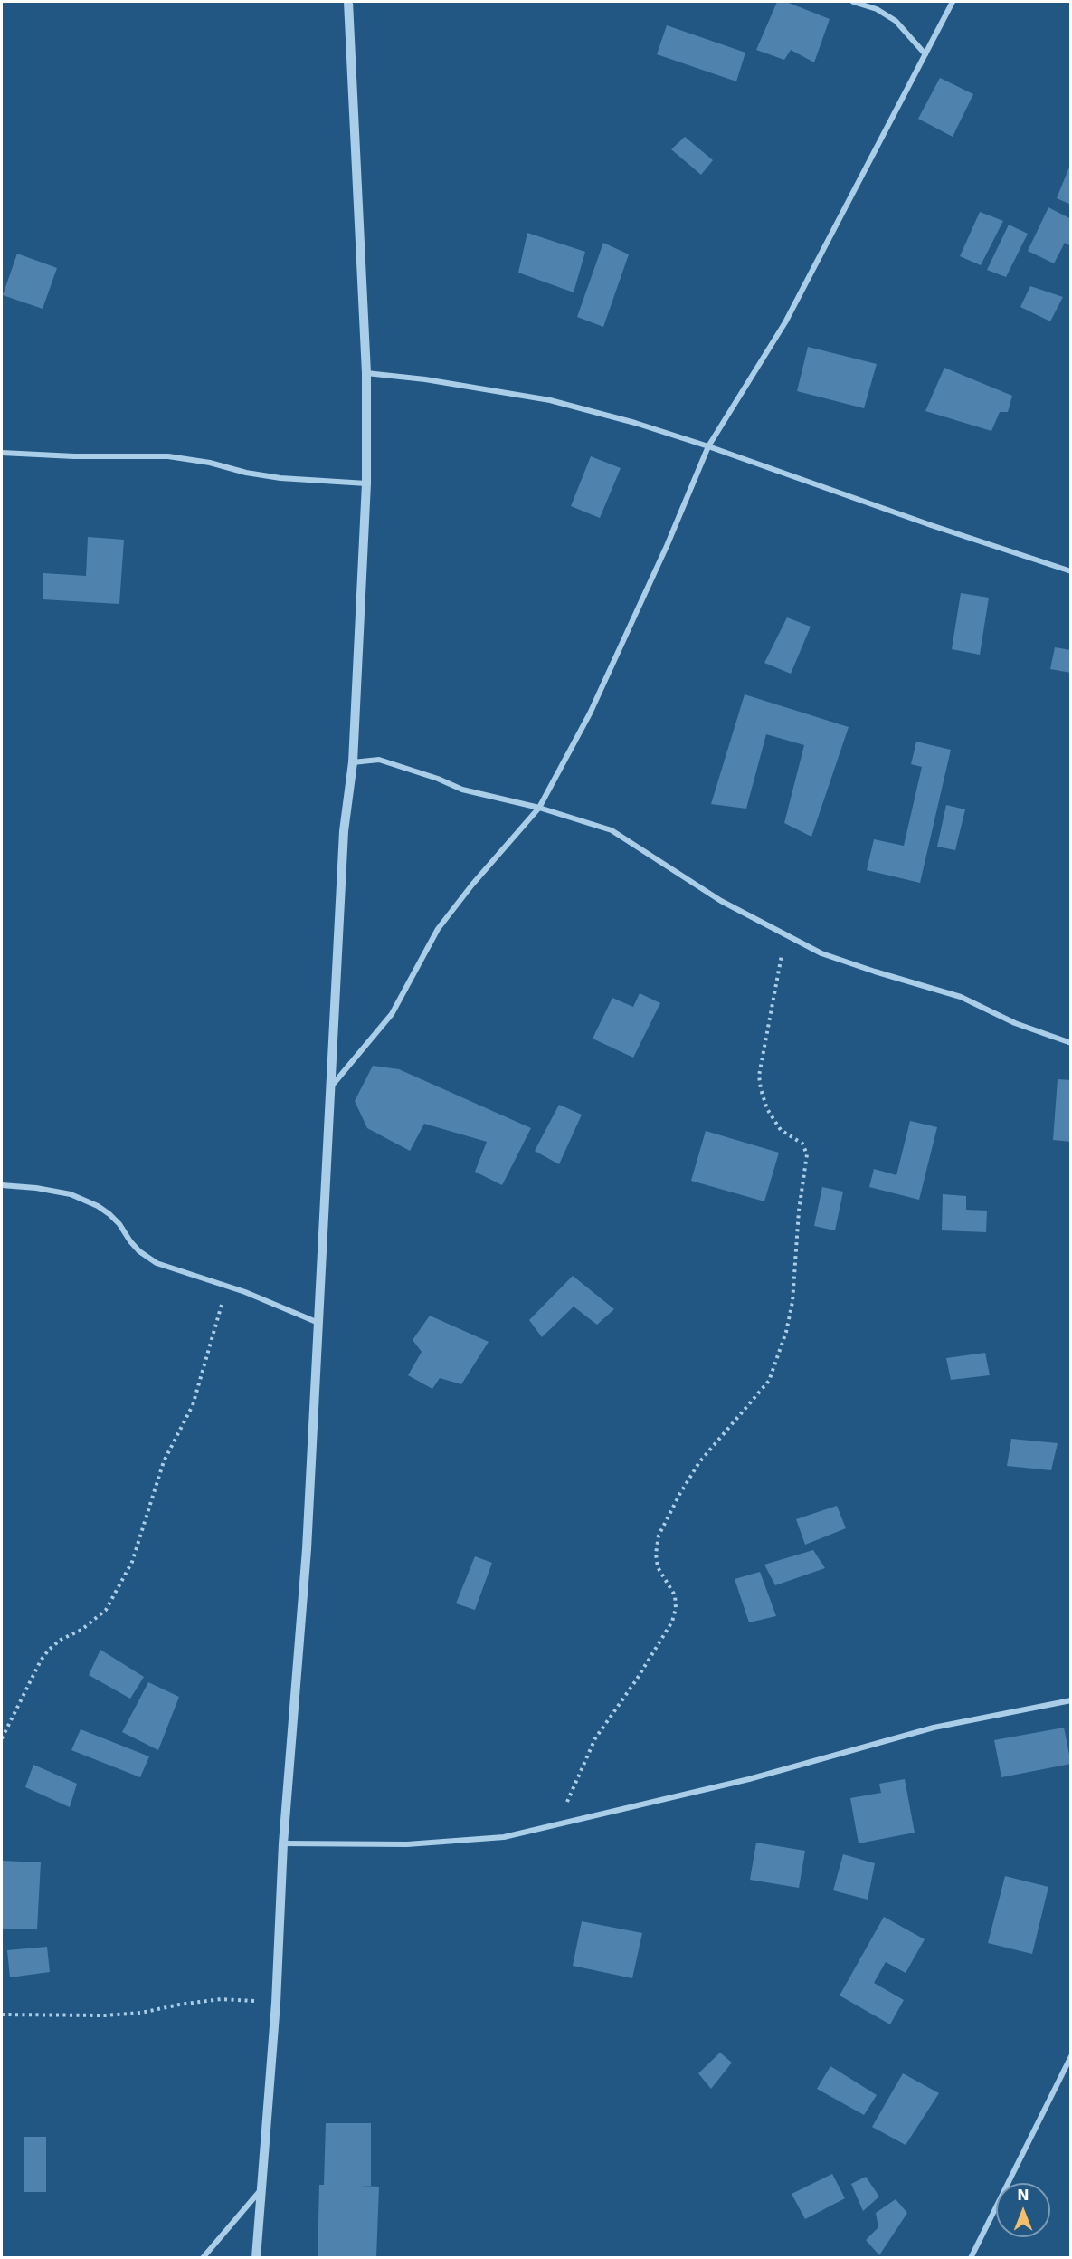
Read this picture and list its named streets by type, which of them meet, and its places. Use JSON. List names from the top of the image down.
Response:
{
  "north": "top"
}
